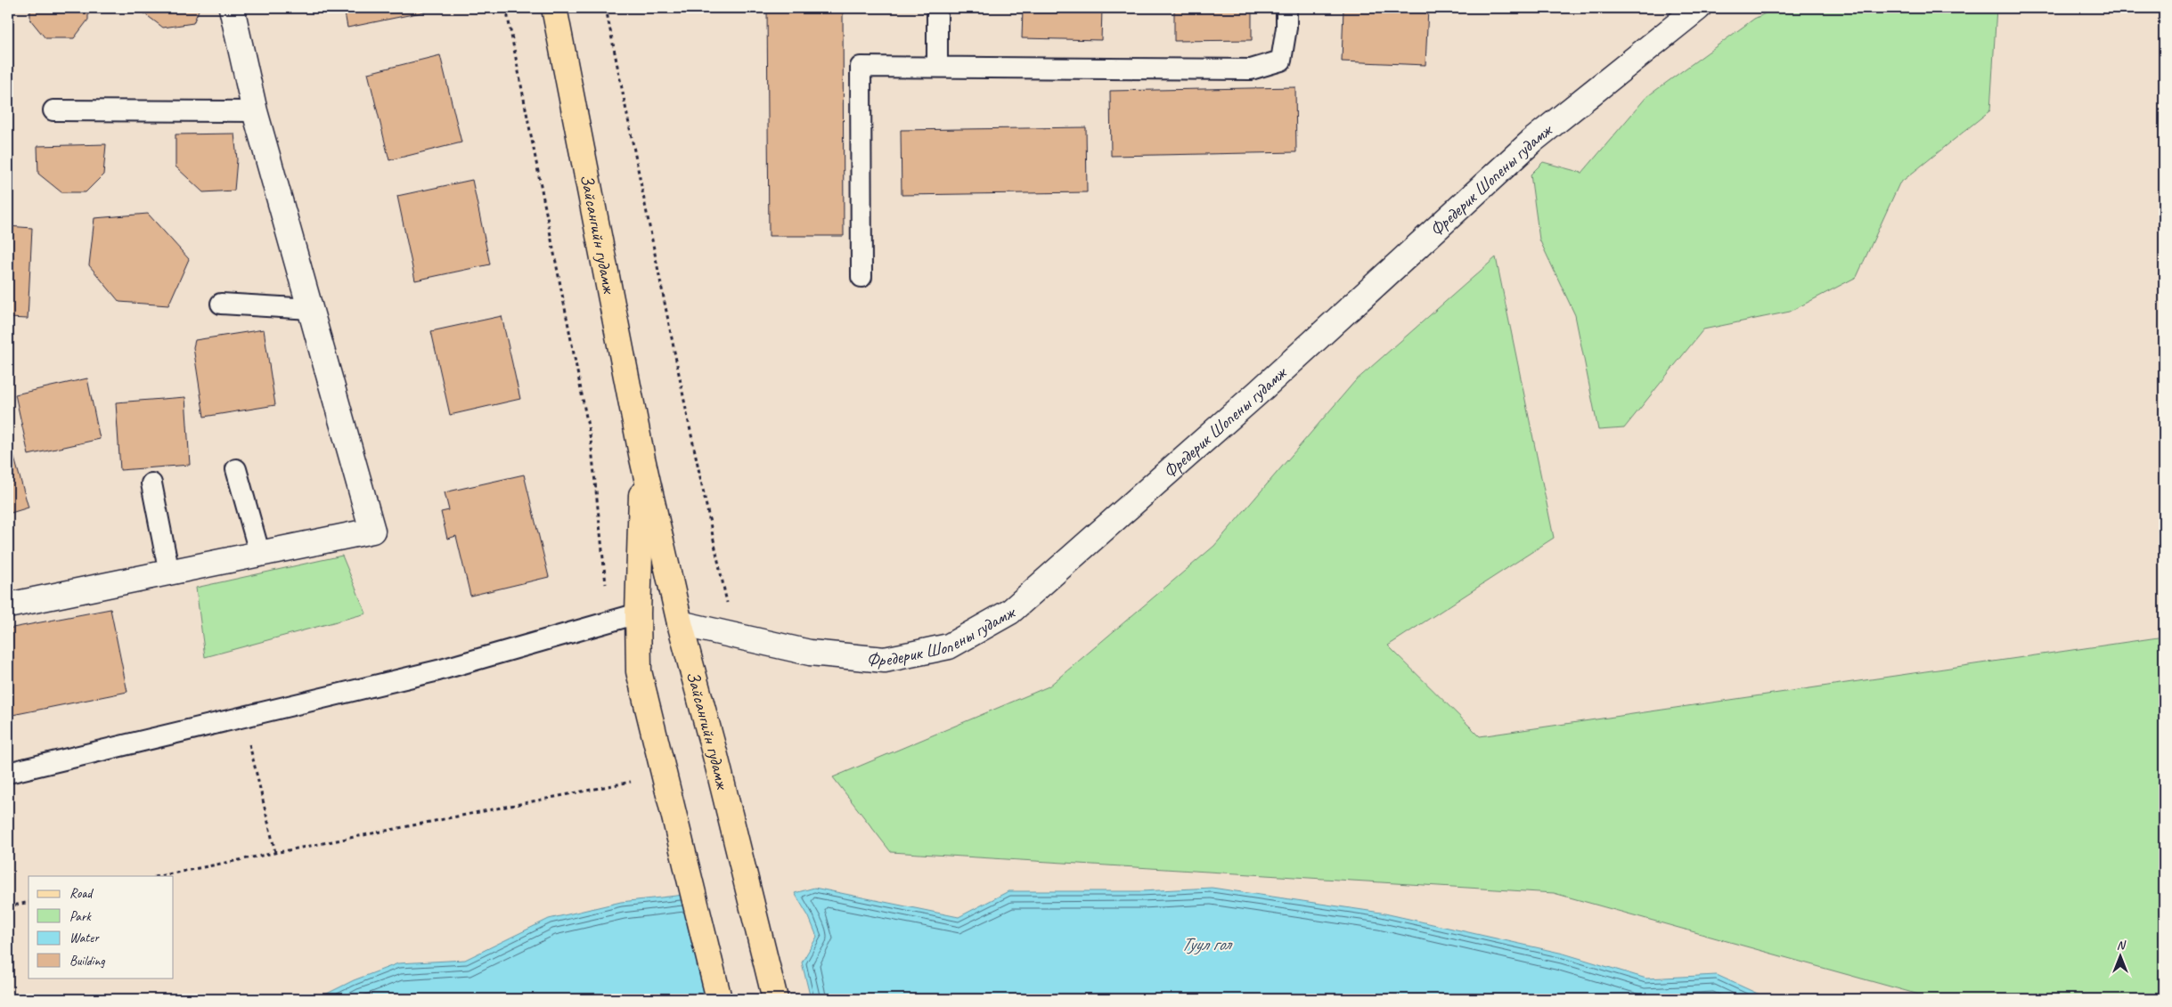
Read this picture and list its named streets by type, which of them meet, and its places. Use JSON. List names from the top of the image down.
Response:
{
  "streets": {
    "main road": ["Зайсангийн гудамж"],
    "street": ["Фредерик Шопены гудамж"]
  },
  "crossings": [
    ["Фредерик Шопены гудамж", "Зайсангийн гудамж"]
  ],
  "water": ["Туул гол"],
  "legend": [
    "Road",
    "Park",
    "Water",
    "Building"
  ],
  "north": "top"
}
